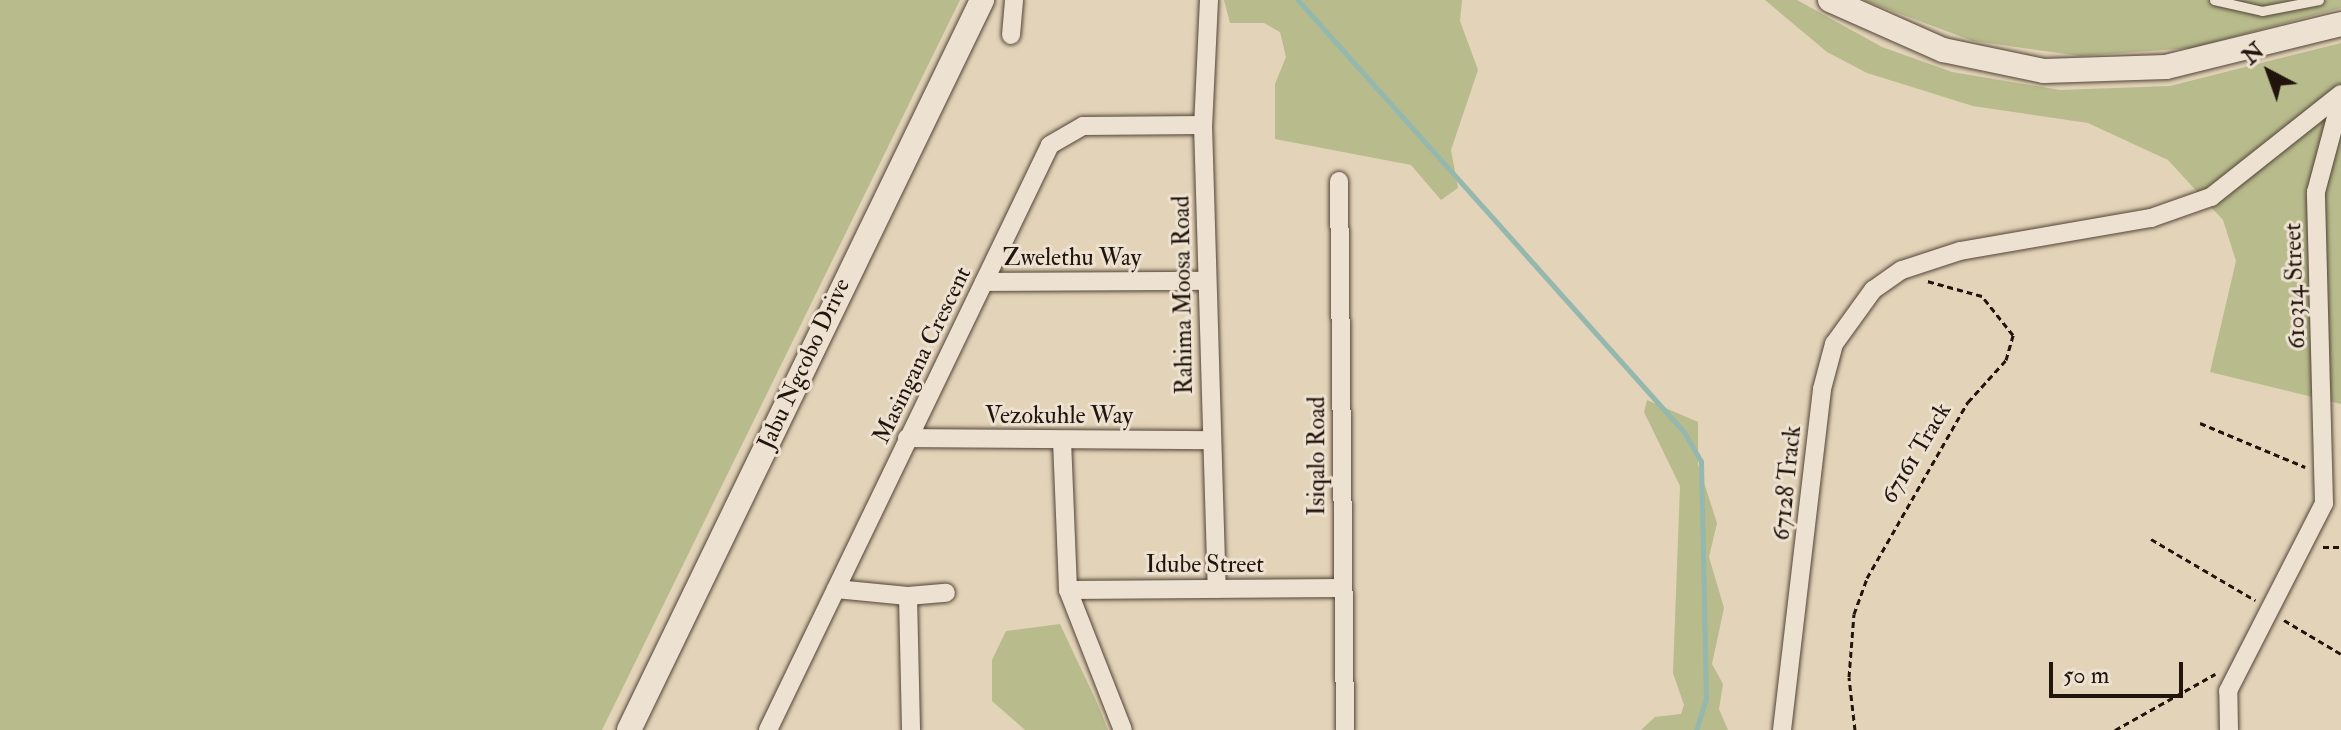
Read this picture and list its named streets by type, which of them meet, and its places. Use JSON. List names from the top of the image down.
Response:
{
  "streets": {
    "main road": ["Jabu Ngcobo Drive"],
    "street": [
      "Zwelethu Way",
      "610314 Street",
      "Rahima Moosa Road",
      "Masingana Crescent",
      "Vezokuhle Way",
      "Isiqalo Road",
      "67128 Track",
      "Idube Street"
    ],
    "path": ["67161 Track"]
  },
  "crossings": [
    ["Zwelethu Way", "Rahima Moosa Road"],
    ["Zwelethu Way", "Masingana Crescent"],
    ["610314 Street", "67161 Track"],
    ["610314 Street", "67128 Track"],
    ["Rahima Moosa Road", "Masingana Crescent"],
    ["Rahima Moosa Road", "Vezokuhle Way"],
    ["Rahima Moosa Road", "Idube Street"],
    ["Masingana Crescent", "Vezokuhle Way"],
    ["67161 Track", "67128 Track"],
    ["Isiqalo Road", "Idube Street"]
  ],
  "scale_bar": "50 m",
  "north": "top left"
}
